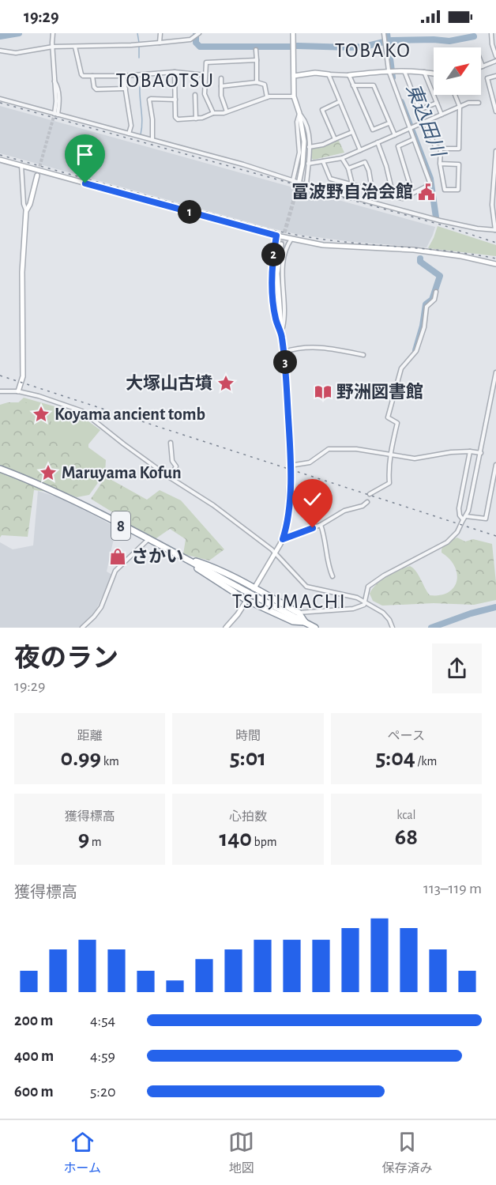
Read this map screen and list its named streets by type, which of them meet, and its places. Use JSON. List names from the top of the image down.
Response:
{
  "streets": {
    "highway": ["8"]
  },
  "districts": ["TOBAKO", "TOBAOTSU", "TSUJIMACHI"],
  "water": ["東込田川"],
  "places": {
    "public building": ["冨波野自治会館"],
    "place": ["大塚山古墳", "Koyama ancient tomb", "Maruyama Kofun"],
    "library": ["野洲図書館"],
    "shop": ["さかい"]
  },
  "north": "top right",
  "page": {
    "status": "19:29",
    "pins": ["1", "2", "3"],
    "heading": ["夜のラン", "19:29"],
    "stats": [
      ["距離", "0.99 km"],
      ["時間", "5:01"],
      ["ペース", "5:04 /km"],
      ["獲得標高", "9 m"],
      ["心拍数", "140 bpm"],
      ["kcal", "68"]
    ],
    "chart": ["獲得標高", "113–119 m"],
    "list": [
      {
        "name": "200 m",
        "note": "4:54"
      },
      {
        "name": "400 m",
        "note": "4:59"
      },
      {
        "name": "600 m",
        "note": "5:20"
      }
    ],
    "tabs": ["ホーム", "地図", "保存済み"]
  }
}
